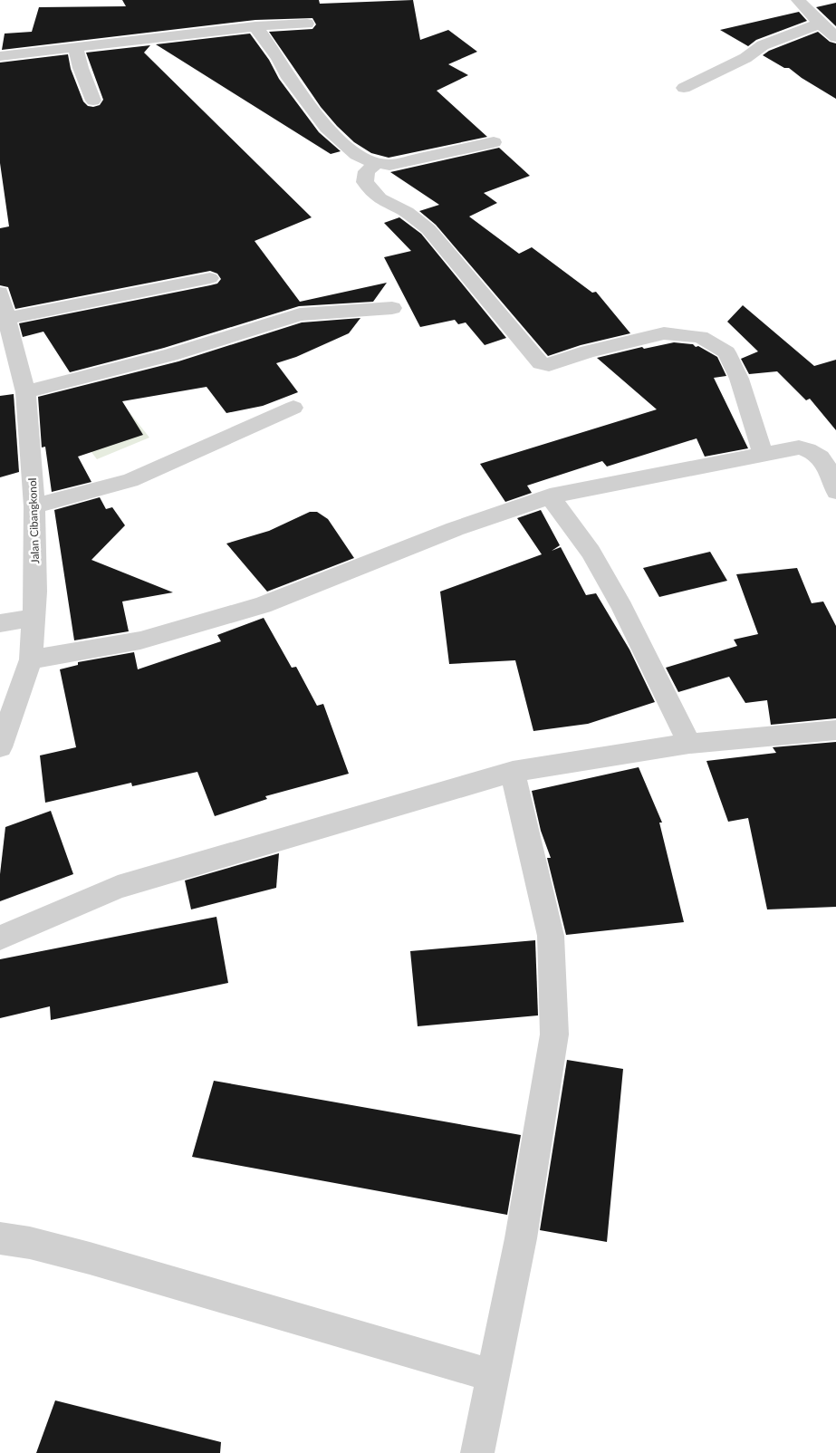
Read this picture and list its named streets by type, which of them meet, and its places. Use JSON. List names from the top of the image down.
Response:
{
  "streets": {
    "street": ["Jalan Cibangkonol"]
  }
}
